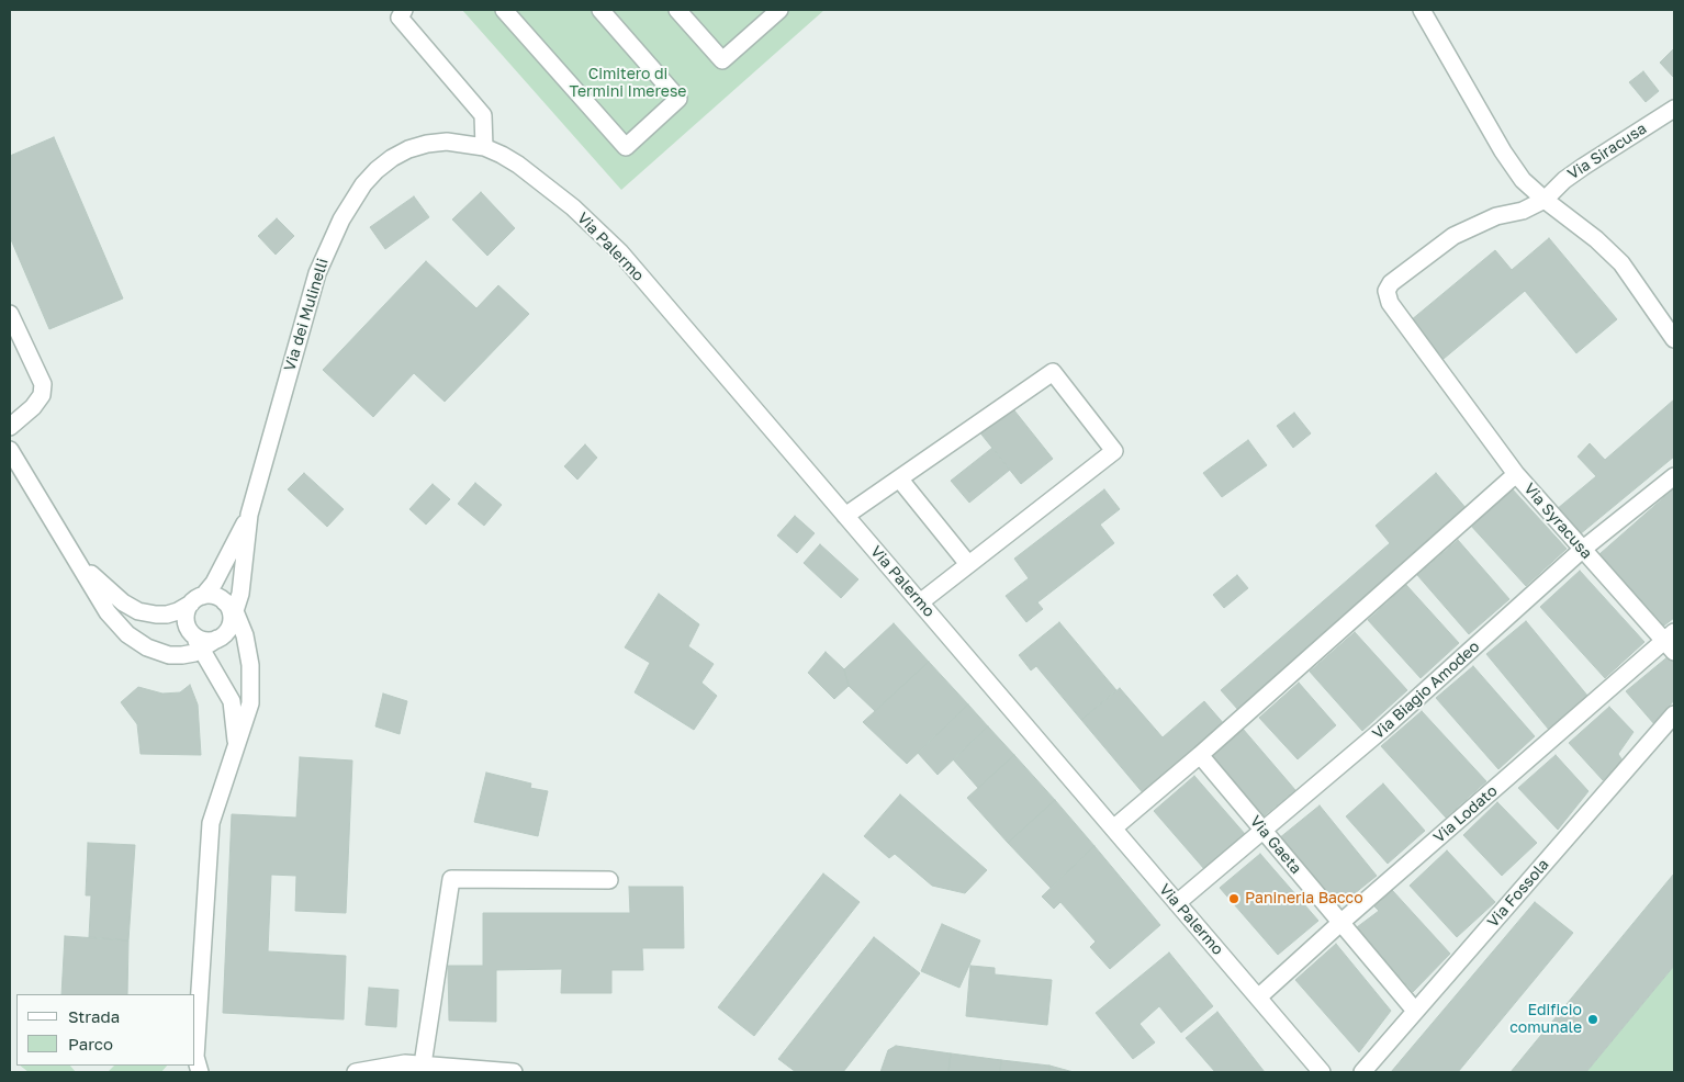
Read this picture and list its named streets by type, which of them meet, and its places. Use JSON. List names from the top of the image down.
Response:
{
  "streets": {
    "street": [
      "Via Siracusa",
      "Via Palermo",
      "Via dei Mulinelli",
      "Via Syracusa",
      "Via Biagio Amodeo",
      "Via Lodato",
      "Via Gaeta",
      "Via Fossola"
    ]
  },
  "crossings": [
    ["Via Siracusa", "Via Syracusa"],
    ["Via Palermo", "Via dei Mulinelli"],
    ["Via Palermo", "Via Biagio Amodeo"],
    ["Via Palermo", "Via Lodato"],
    ["Via Syracusa", "Via Biagio Amodeo"],
    ["Via Syracusa", "Via Lodato"],
    ["Via Biagio Amodeo", "Via Gaeta"],
    ["Via Lodato", "Via Gaeta"],
    ["Via Gaeta", "Via Fossola"]
  ],
  "parks": ["Cimitero di Termini Imerese"],
  "places": ["Panineria Bacco", "Edificio comunale"],
  "legend": ["Strada", "Parco"]
}
